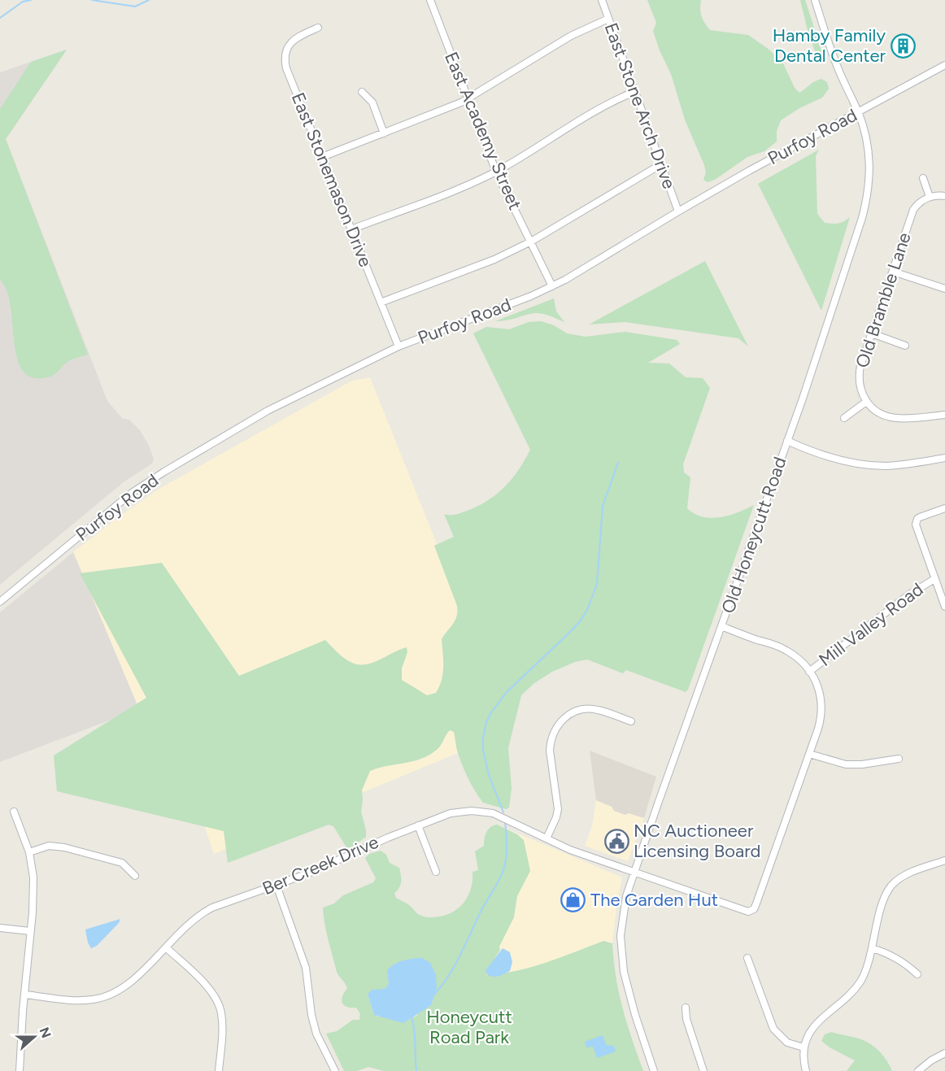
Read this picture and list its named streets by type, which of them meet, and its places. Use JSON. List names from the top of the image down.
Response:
{
  "streets": {
    "street": [
      "East Stone Arch Drive",
      "East Academy Street",
      "Purfoy Road",
      "East Stonemason Drive",
      "Old Bramble Lane",
      "Old Honeycutt Road",
      "Mill Valley Road",
      "Ber Creek Drive"
    ]
  },
  "crossings": [
    ["East Stone Arch Drive", "Purfoy Road"],
    ["East Academy Street", "Purfoy Road"],
    ["Purfoy Road", "East Stonemason Drive"],
    ["Purfoy Road", "Old Honeycutt Road"],
    ["Old Honeycutt Road", "Ber Creek Drive"]
  ],
  "parks": ["Honeycutt Road Park"],
  "places": {
    "building": ["Hamby Family Dental Center"],
    "public building": ["NC Auctioneer Licensing Board"],
    "shop": ["The Garden Hut"]
  },
  "north": "right"
}
